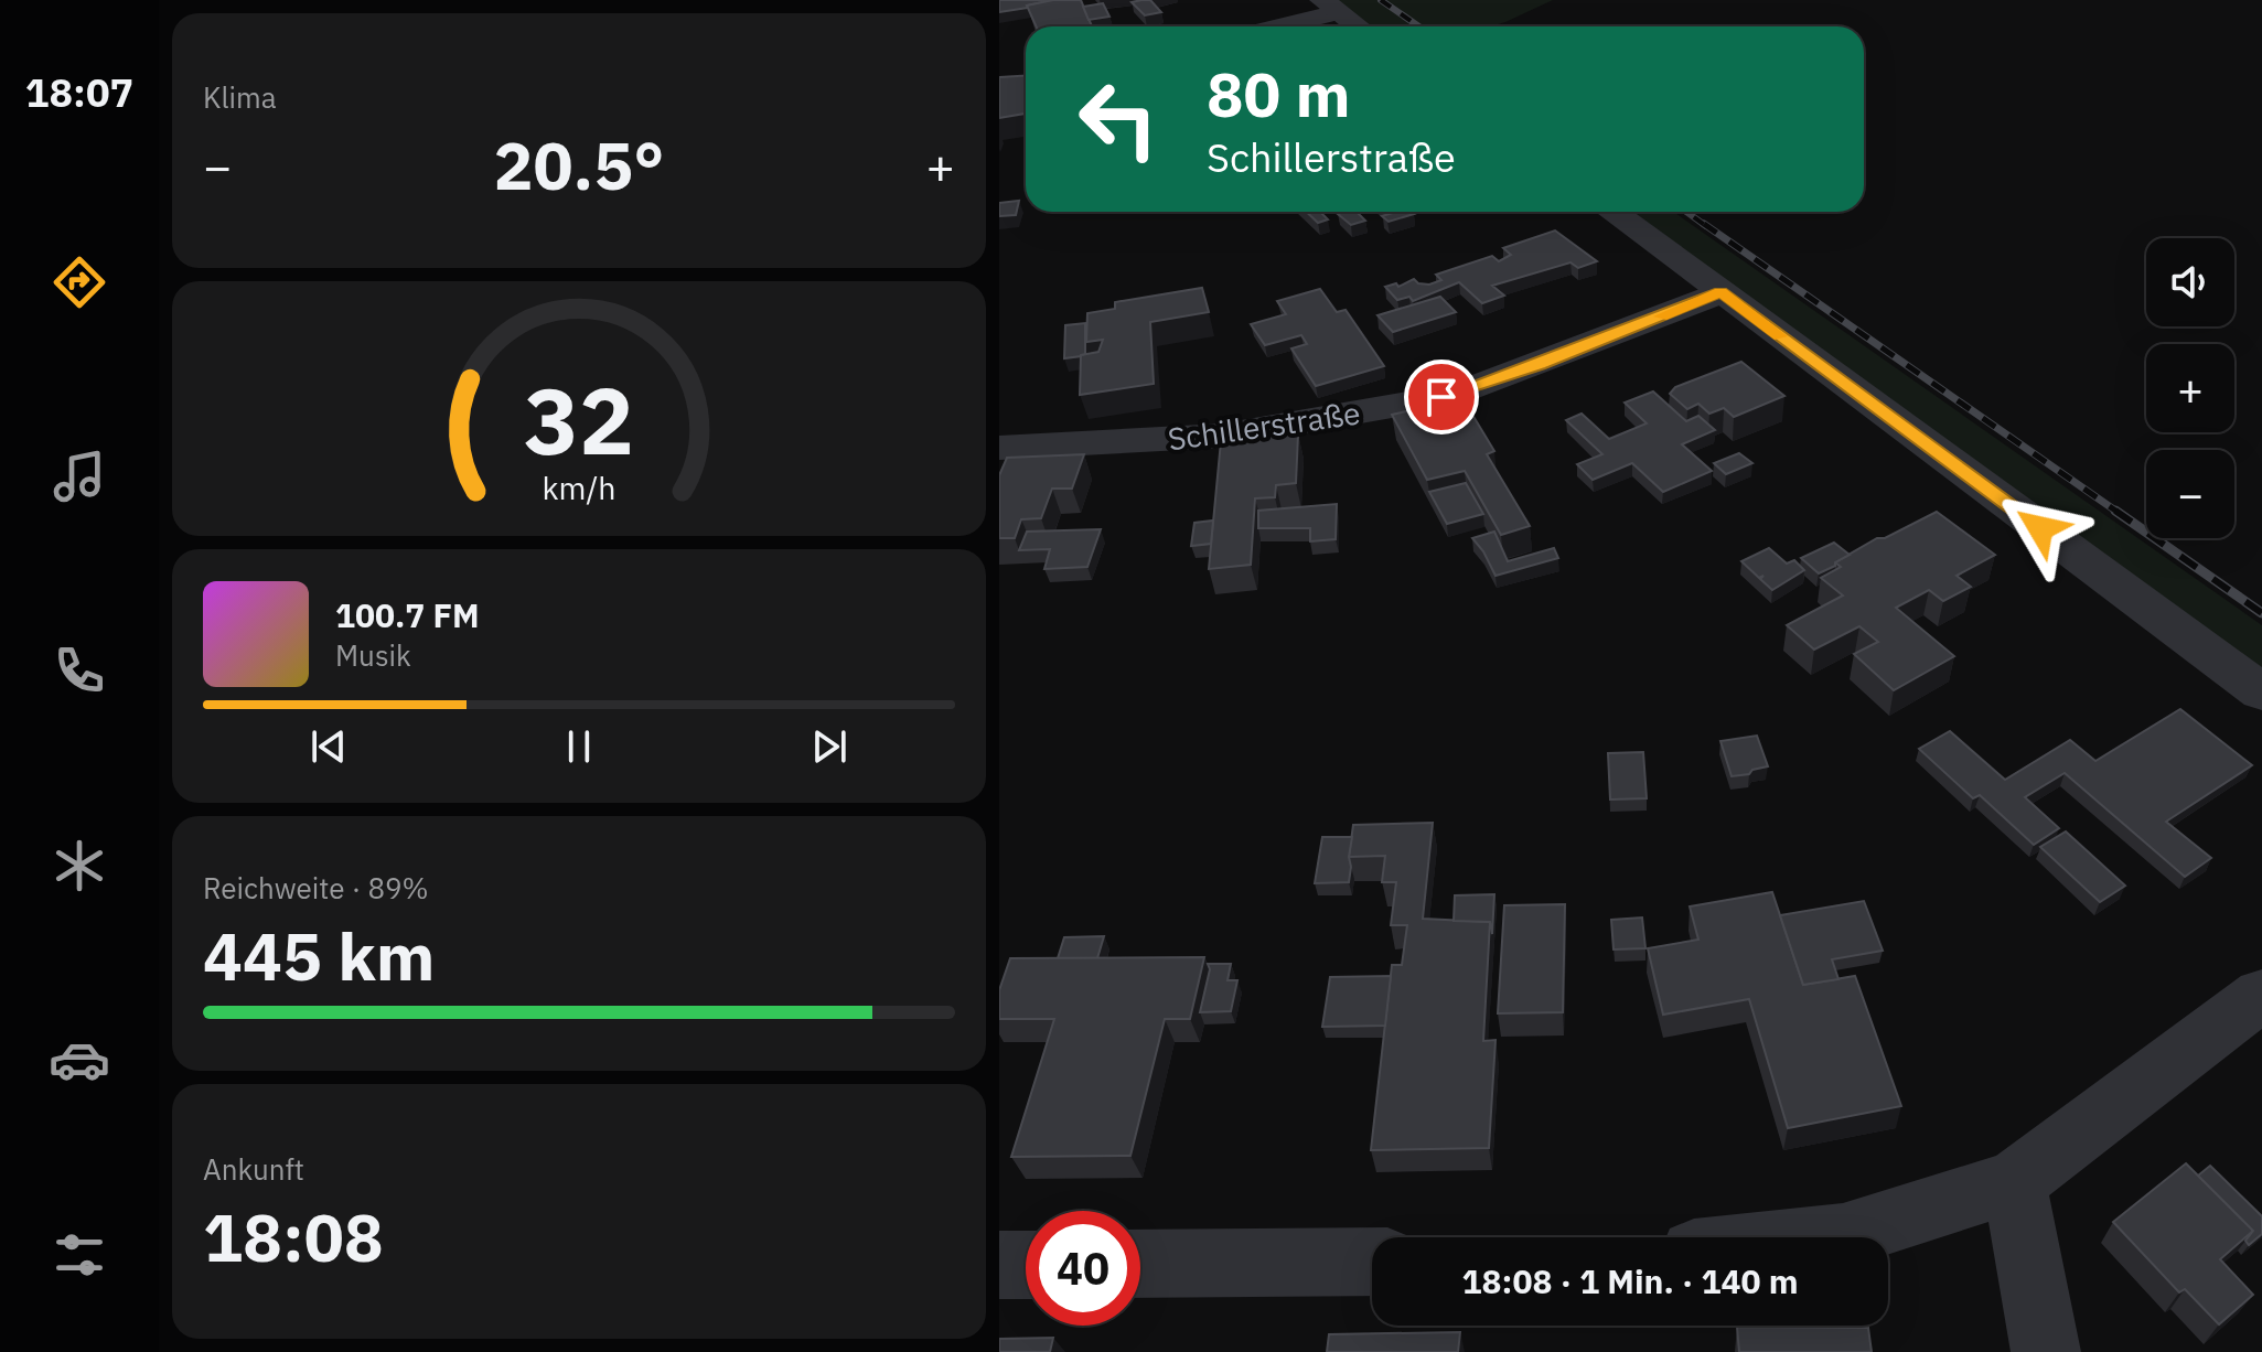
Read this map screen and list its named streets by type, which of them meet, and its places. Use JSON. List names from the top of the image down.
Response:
{
  "streets": {
    "street": ["Schillerstraße"]
  },
  "page": {
    "tabs": "18:07",
    "tile": [
      "Klima",
      ["Reichweite · 89%", "445 km"],
      ["Ankunft", "18:08"]
    ],
    "turn": ["80 m", "Schillerstraße"],
    "heat": ["−", "20.5°", "+"],
    "map_buttons": ["+", "−"],
    "song": ["100.7 FM", "Musik"],
    "limit": "40",
    "trip": "18:08 · 1 Min. · 140 m",
    "gauge": ["32", "km/h"]
  }
}
